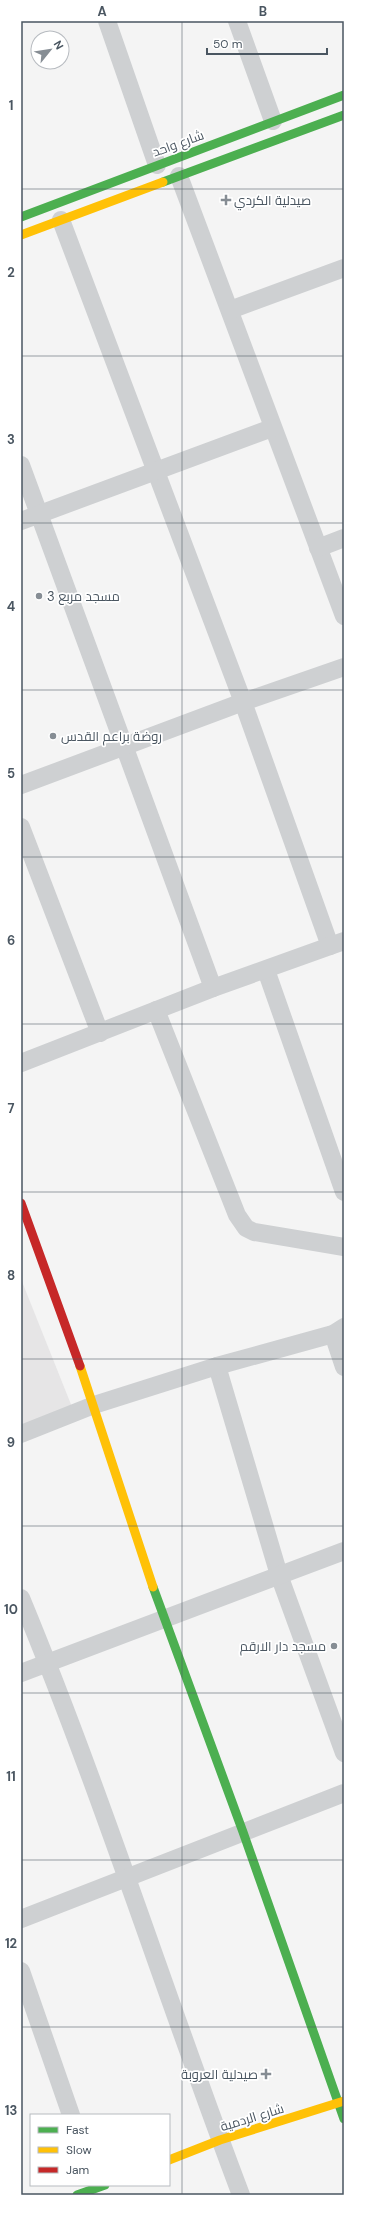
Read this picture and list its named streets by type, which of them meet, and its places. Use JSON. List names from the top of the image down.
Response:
{
  "streets": {
    "street": ["شارع واحد", "شارع الردمية"]
  },
  "places": {
    "health": ["صيدلية الكردي", "صيدلية العروبة"],
    "other": ["مسجد مربع 3", "روضة براعم القدس", "مسجد دار الارقم"]
  },
  "legend": ["Fast", "Slow", "Jam"],
  "scale_bar": "50 m",
  "north": "top right",
  "grid": {
    "columns": ["A", "B"],
    "rows": [
      "1",
      "2",
      "3",
      "4",
      "5",
      "6",
      "7",
      "8",
      "9",
      "10",
      "11",
      "12",
      "13"
    ]
  }
}
